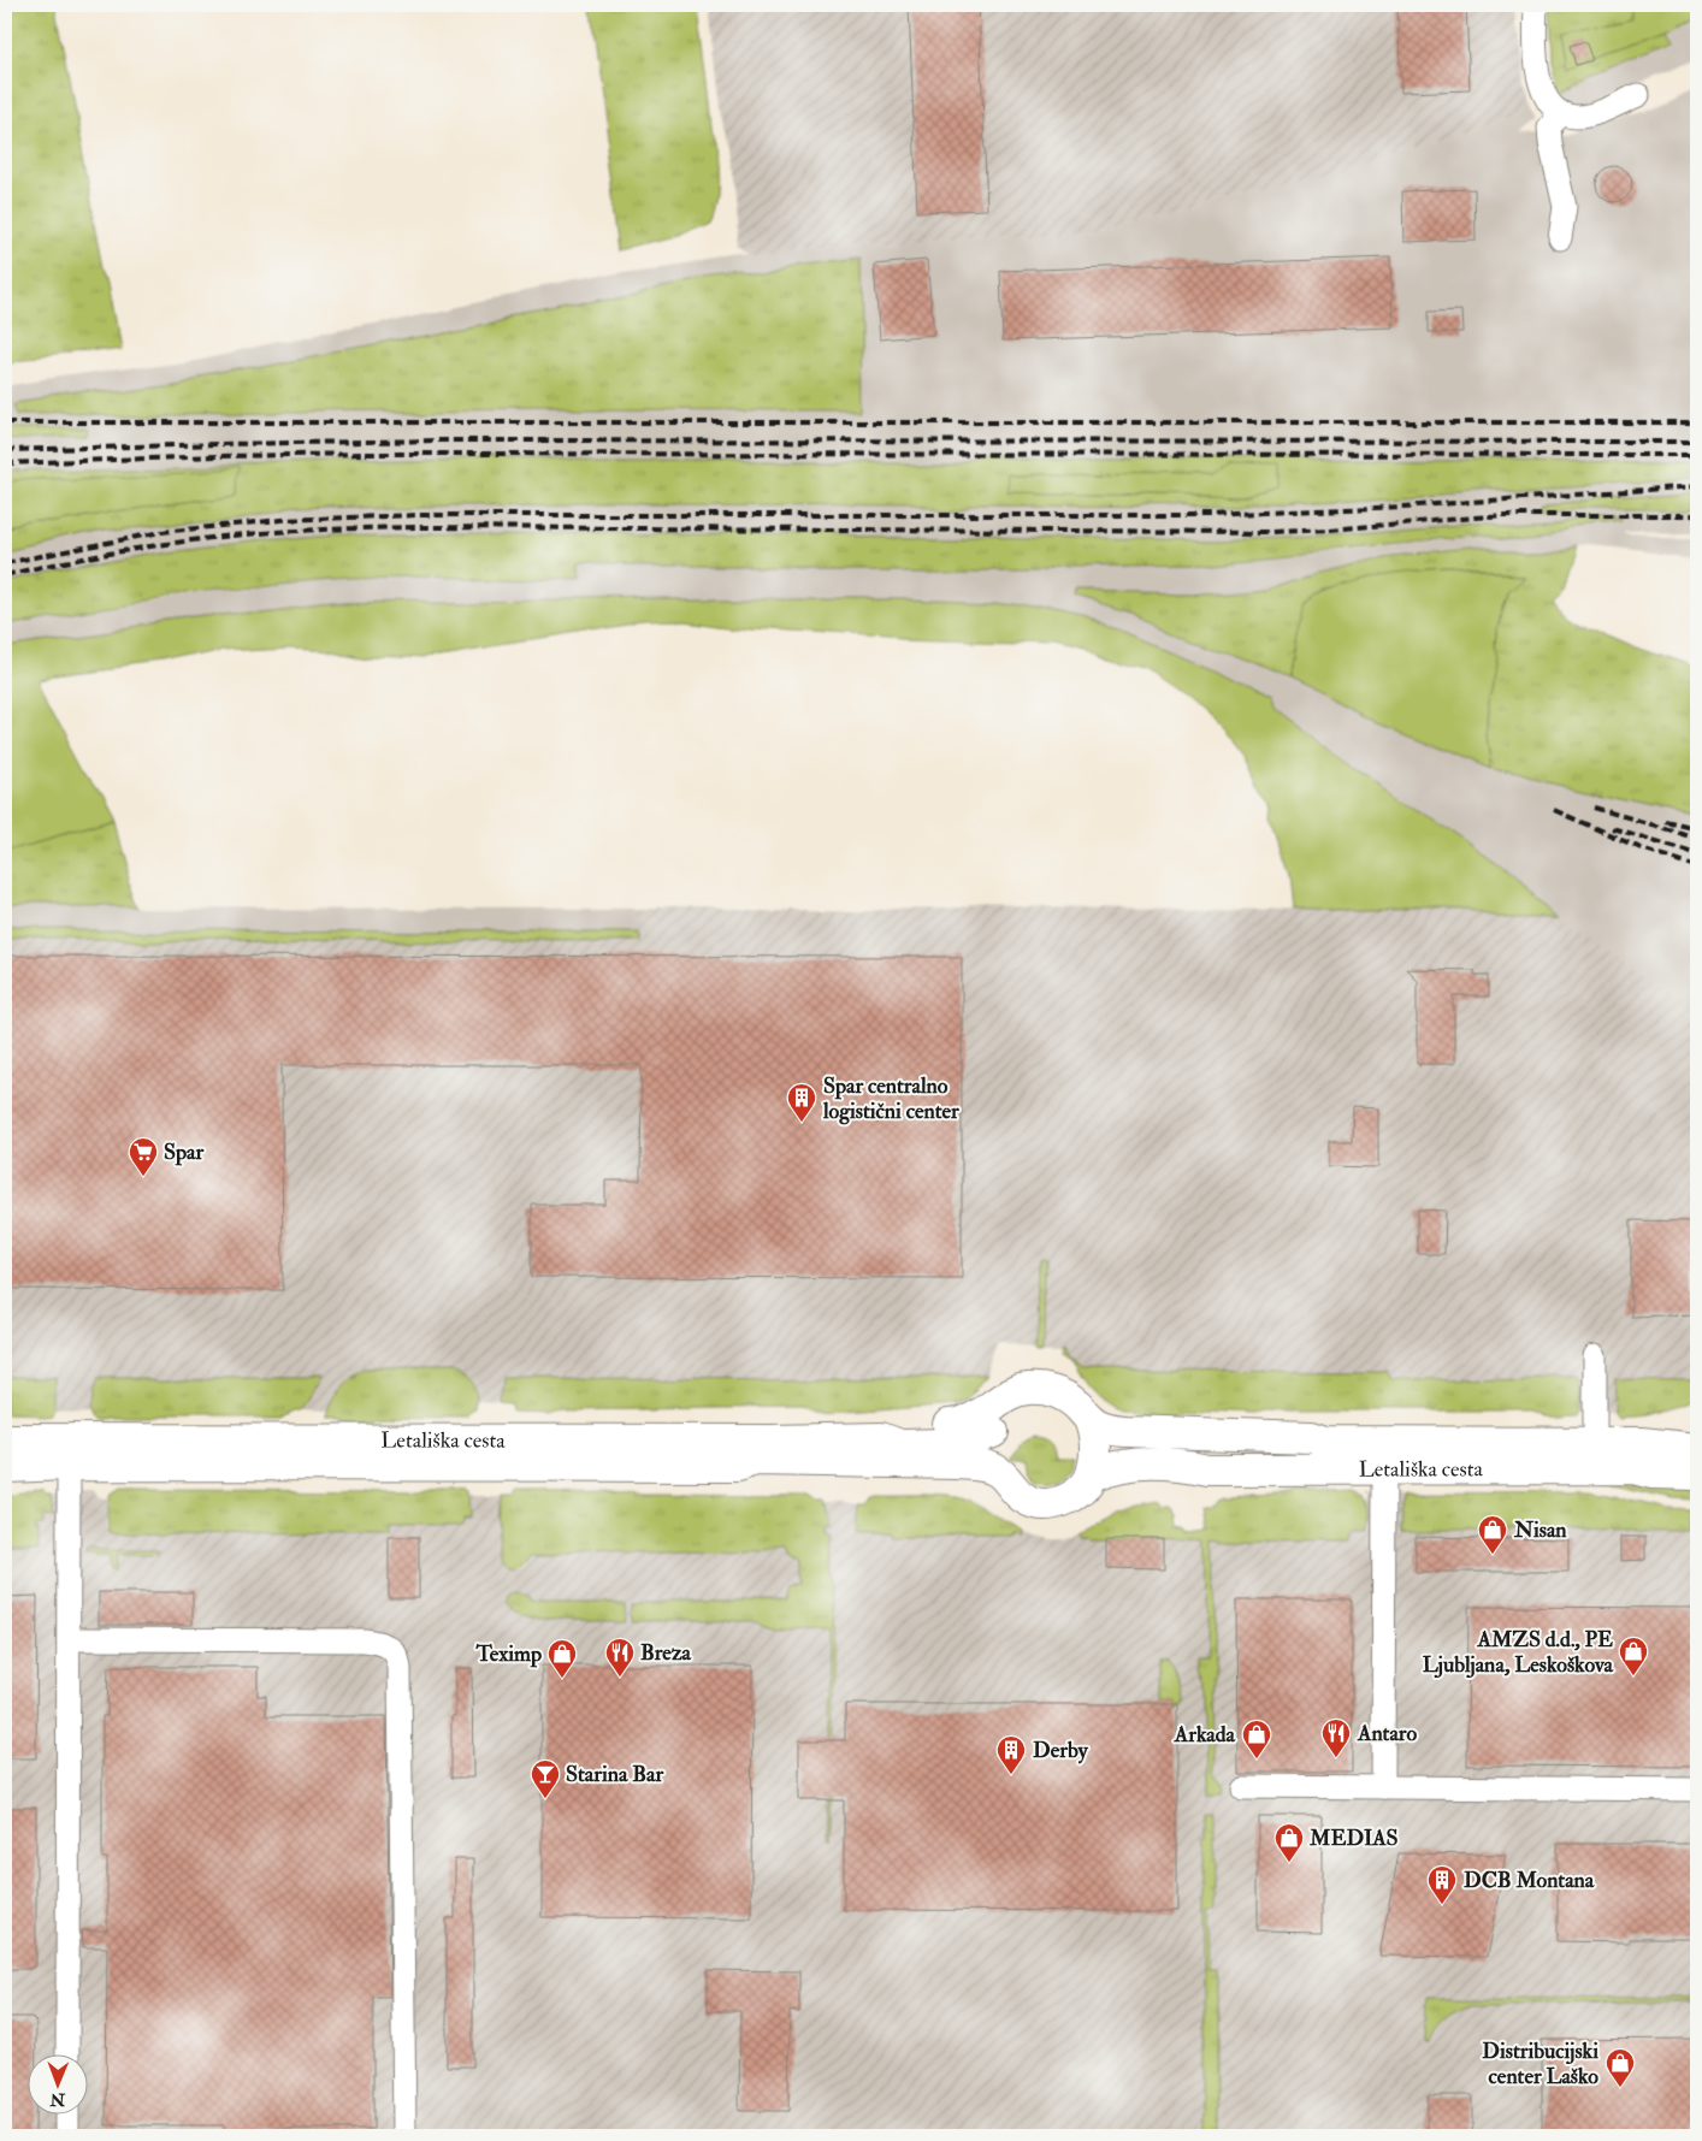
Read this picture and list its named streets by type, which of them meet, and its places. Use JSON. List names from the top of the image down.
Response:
{
  "streets": {
    "main road": ["Letališka cesta"]
  },
  "places": {
    "building": ["Spar centralno logistični center", "Derby", "DCB Montana"],
    "supermarket": ["Spar"],
    "shop": [
      "Nisan",
      "AMZS d.d., PE Ljubljana, Leskoškova",
      "Teximp",
      "Arkada",
      "MEDIAS",
      "Distribucijski center Laško"
    ],
    "restaurant": ["Breza", "Antaro"],
    "bar": ["Starina Bar"]
  },
  "north": "bottom"
}
